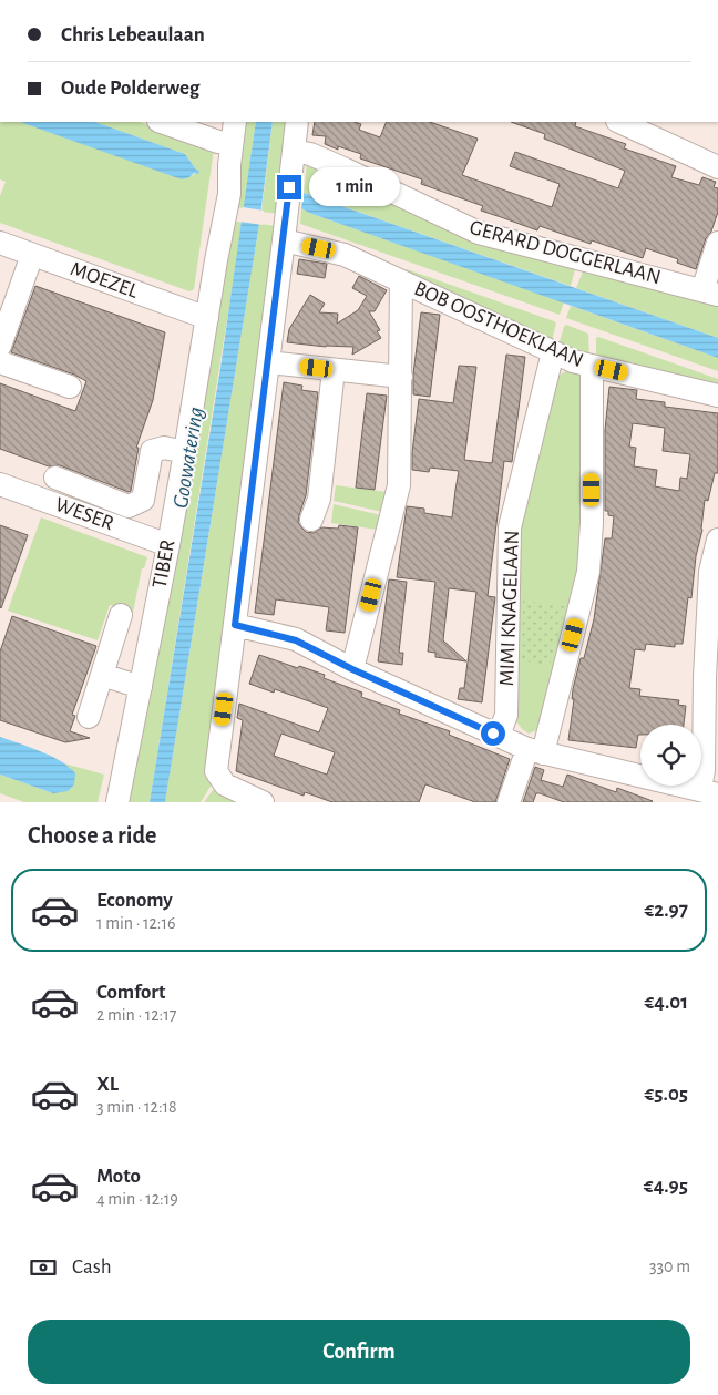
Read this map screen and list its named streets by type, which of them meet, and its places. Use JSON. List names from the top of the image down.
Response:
{
  "streets": {
    "street": [
      "GERARD DOGGERLAAN",
      "MOEZEL",
      "BOB OOSTHOEKLAAN",
      "WESER",
      "TIBER",
      "MIMI KNAGELAAN"
    ]
  },
  "crossings": [
    ["MOEZEL", "TIBER"],
    ["BOB OOSTHOEKLAAN", "MIMI KNAGELAAN"],
    ["WESER", "TIBER"]
  ],
  "water": ["Goowatering"],
  "page": {
    "banner": ["Chris Lebeaulaan", "Oude Polderweg"],
    "bubble": "1 min",
    "heading": "Choose a ride",
    "list": [
      {
        "name": "Economy",
        "note": "1 min · 12:16",
        "value": "€2.97"
      },
      {
        "name": "Comfort",
        "note": "2 min · 12:17",
        "value": "€4.01"
      },
      {
        "name": "XL",
        "note": "3 min · 12:18",
        "value": "€5.05"
      },
      {
        "name": "Moto",
        "note": "4 min · 12:19",
        "value": "€4.95"
      }
    ],
    "pay": ["Cash", "330 m"],
    "buttons": "Confirm"
  }
}
